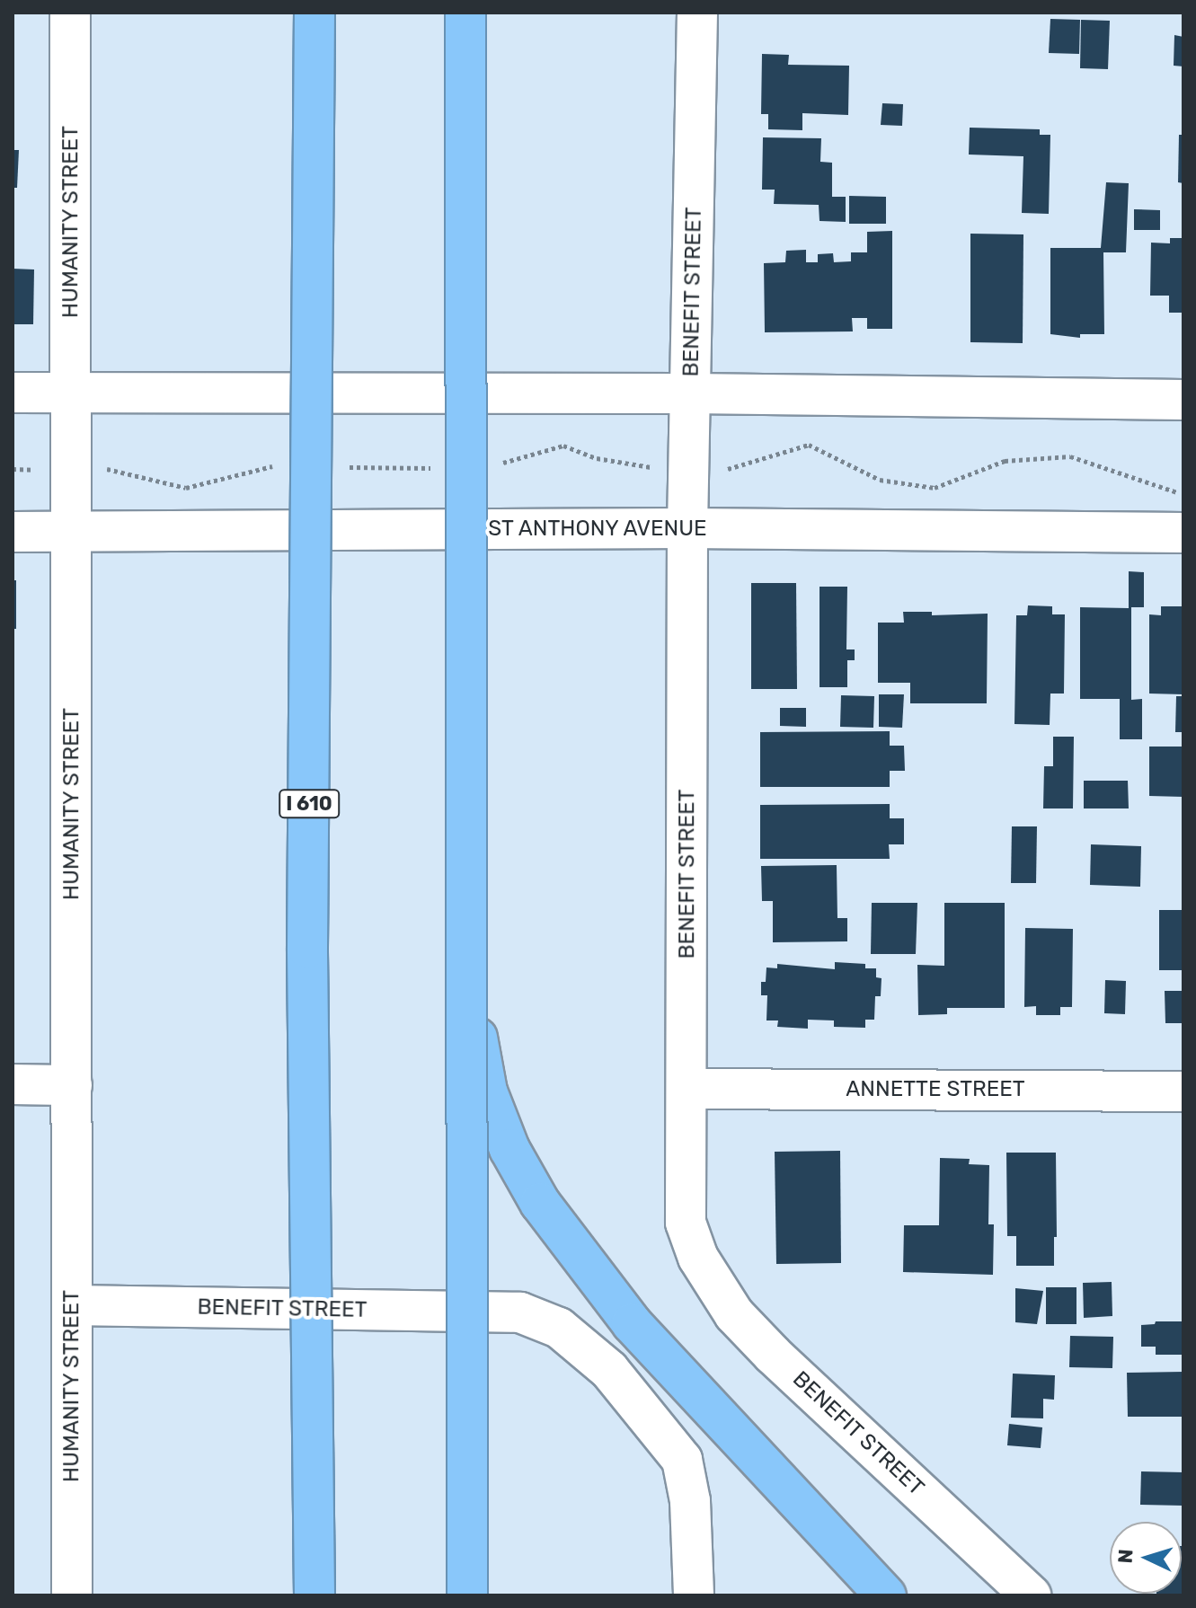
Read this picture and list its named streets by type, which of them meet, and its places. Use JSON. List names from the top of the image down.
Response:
{
  "streets": {
    "highway": ["I 610"],
    "street": [
      "HUMANITY STREET",
      "BENEFIT STREET",
      "ST ANTHONY AVENUE",
      "ANNETTE STREET"
    ]
  },
  "crossings": [
    ["HUMANITY STREET", "BENEFIT STREET"],
    ["HUMANITY STREET", "ST ANTHONY AVENUE"],
    ["BENEFIT STREET", "ST ANTHONY AVENUE"],
    ["BENEFIT STREET", "ANNETTE STREET"]
  ],
  "north": "left"
}
